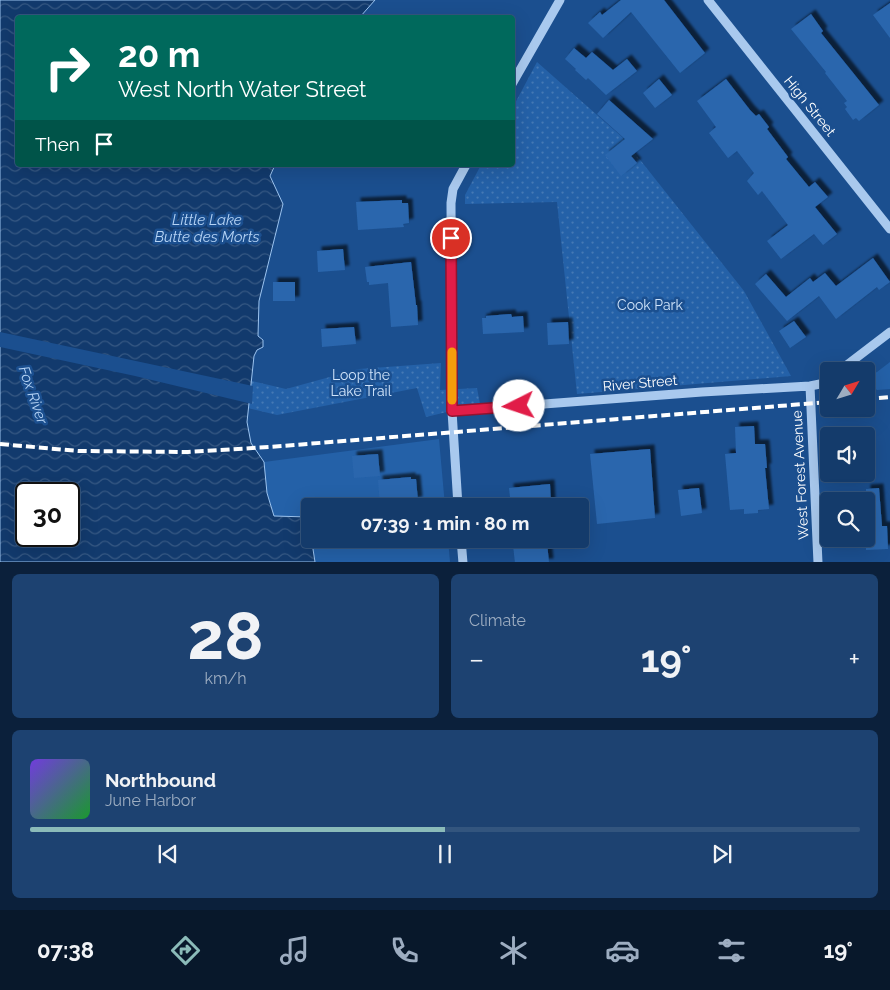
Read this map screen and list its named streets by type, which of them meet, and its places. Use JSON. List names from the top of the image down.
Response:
{
  "streets": {
    "street": ["High Street", "River Street", "West Forest Avenue"]
  },
  "crossings": [
    ["River Street", "West Forest Avenue"]
  ],
  "water": ["Little Lake Butte des Morts", "Fox River"],
  "parks": ["Cook Park", "Loop the Lake Trail"],
  "north": "top right",
  "page": {
    "turn": ["20 m", "West North Water Street"],
    "then": "Then",
    "limit": "30",
    "trip": "07:39 · 1 min · 80 m",
    "tile": [
      ["28", "km/h"],
      "Climate"
    ],
    "heat": ["−", "19°", "+"],
    "song": ["Northbound", "June Harbor"],
    "tabs": ["07:38", "19°"]
  }
}
